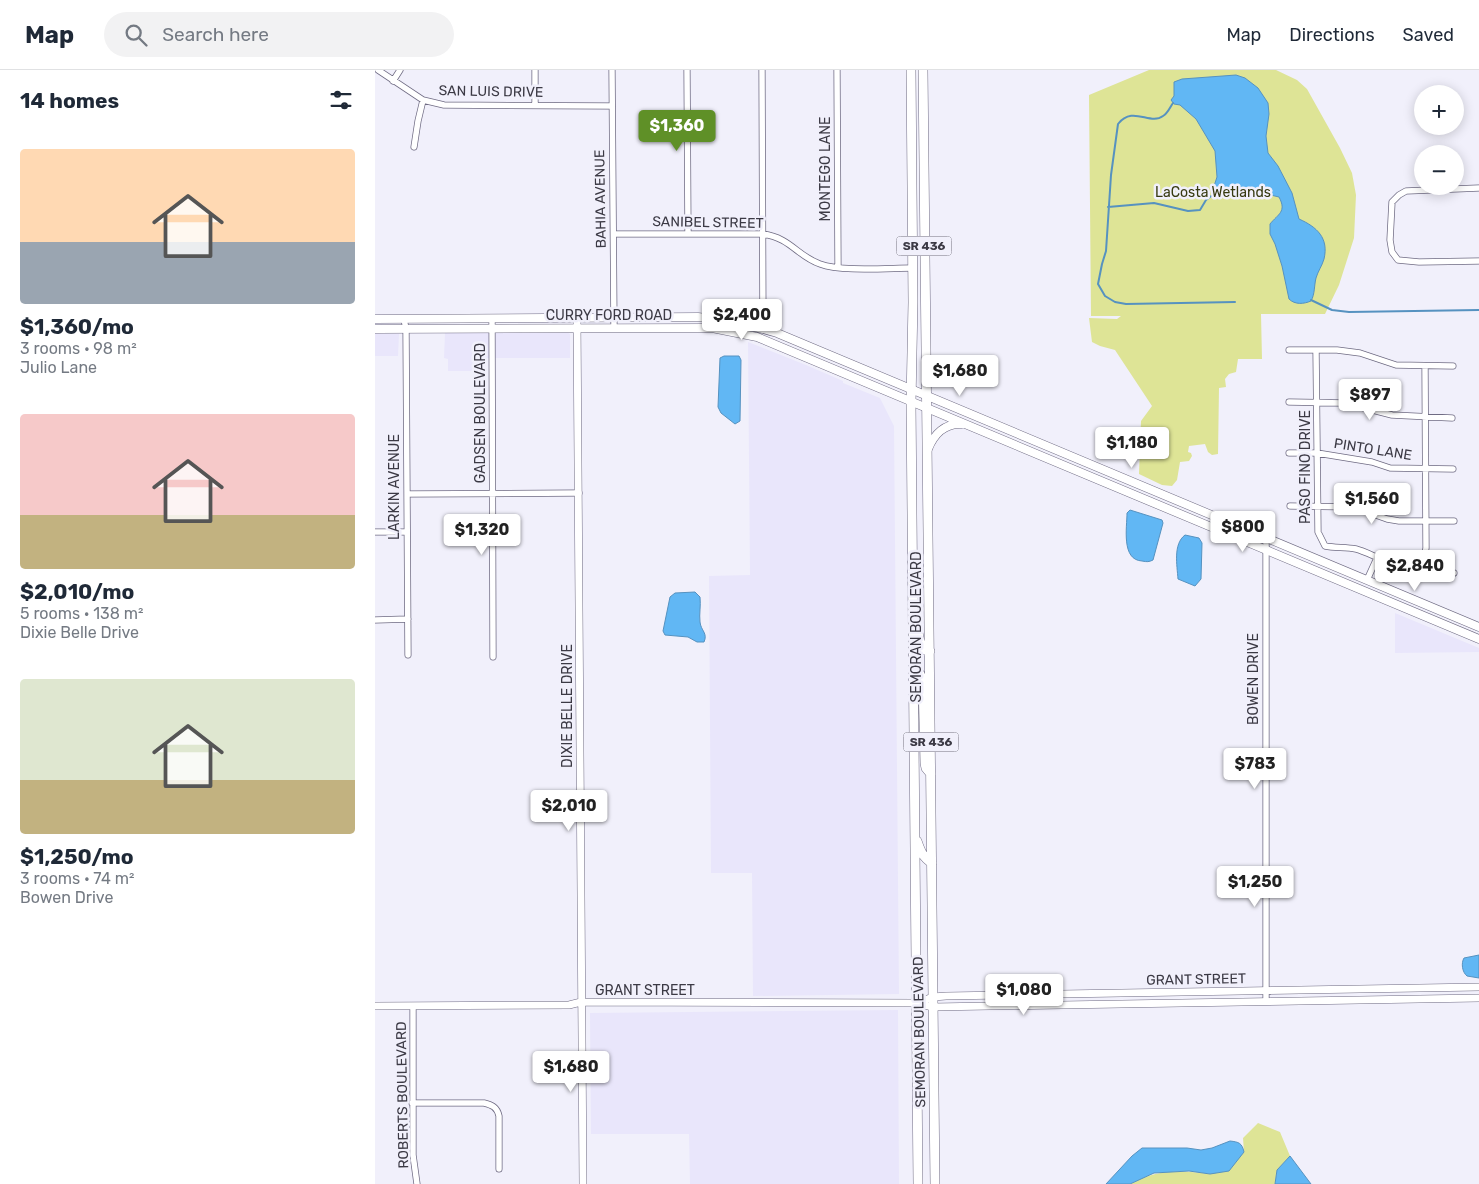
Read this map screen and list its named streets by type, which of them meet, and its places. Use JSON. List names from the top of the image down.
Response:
{
  "streets": {
    "main road": ["SR 436", "CURRY FORD ROAD", "SEMORAN BOULEVARD"],
    "street": [
      "SAN LUIS DRIVE",
      "MONTEGO LANE",
      "BAHIA AVENUE",
      "SANIBEL STREET",
      "GADSEN BOULEVARD",
      "PINTO LANE",
      "PASO FINO DRIVE",
      "LARKIN AVENUE",
      "BOWEN DRIVE",
      "DIXIE BELLE DRIVE",
      "GRANT STREET",
      "ROBERTS BOULEVARD"
    ]
  },
  "crossings": [
    ["SAN LUIS DRIVE", "BAHIA AVENUE"],
    ["MONTEGO LANE", "SANIBEL STREET"],
    ["BAHIA AVENUE", "SANIBEL STREET"],
    ["BAHIA AVENUE", "CURRY FORD ROAD"],
    ["SANIBEL STREET", "SEMORAN BOULEVARD"],
    ["CURRY FORD ROAD", "GADSEN BOULEVARD"],
    ["CURRY FORD ROAD", "LARKIN AVENUE"],
    ["CURRY FORD ROAD", "SEMORAN BOULEVARD"],
    ["CURRY FORD ROAD", "BOWEN DRIVE"],
    ["CURRY FORD ROAD", "DIXIE BELLE DRIVE"],
    ["PINTO LANE", "PASO FINO DRIVE"],
    ["SEMORAN BOULEVARD", "GRANT STREET"],
    ["BOWEN DRIVE", "GRANT STREET"],
    ["DIXIE BELLE DRIVE", "GRANT STREET"],
    ["GRANT STREET", "ROBERTS BOULEVARD"]
  ],
  "parks": ["LaCosta Wetlands"],
  "page": {
    "header": "Map",
    "search": "Search here",
    "nav": ["Map", "Directions", "Saved"],
    "heading": "14 homes",
    "map_buttons": ["+", "−"],
    "price": [
      "$1,360",
      "$2,400",
      "$1,680",
      "$897",
      "$1,180",
      "$1,560",
      "$800",
      "$1,320",
      "$2,840",
      "$783",
      "$2,010",
      "$1,250",
      "$1,080",
      "$1,680"
    ],
    "list": [
      {
        "name": "$1,360/mo",
        "note": "3 rooms · 98 m² · Julio Lane"
      },
      {
        "name": "$2,010/mo",
        "note": "5 rooms · 138 m² · Dixie Belle Drive"
      },
      {
        "name": "$1,250/mo",
        "note": "3 rooms · 74 m² · Bowen Drive"
      }
    ]
  }
}
